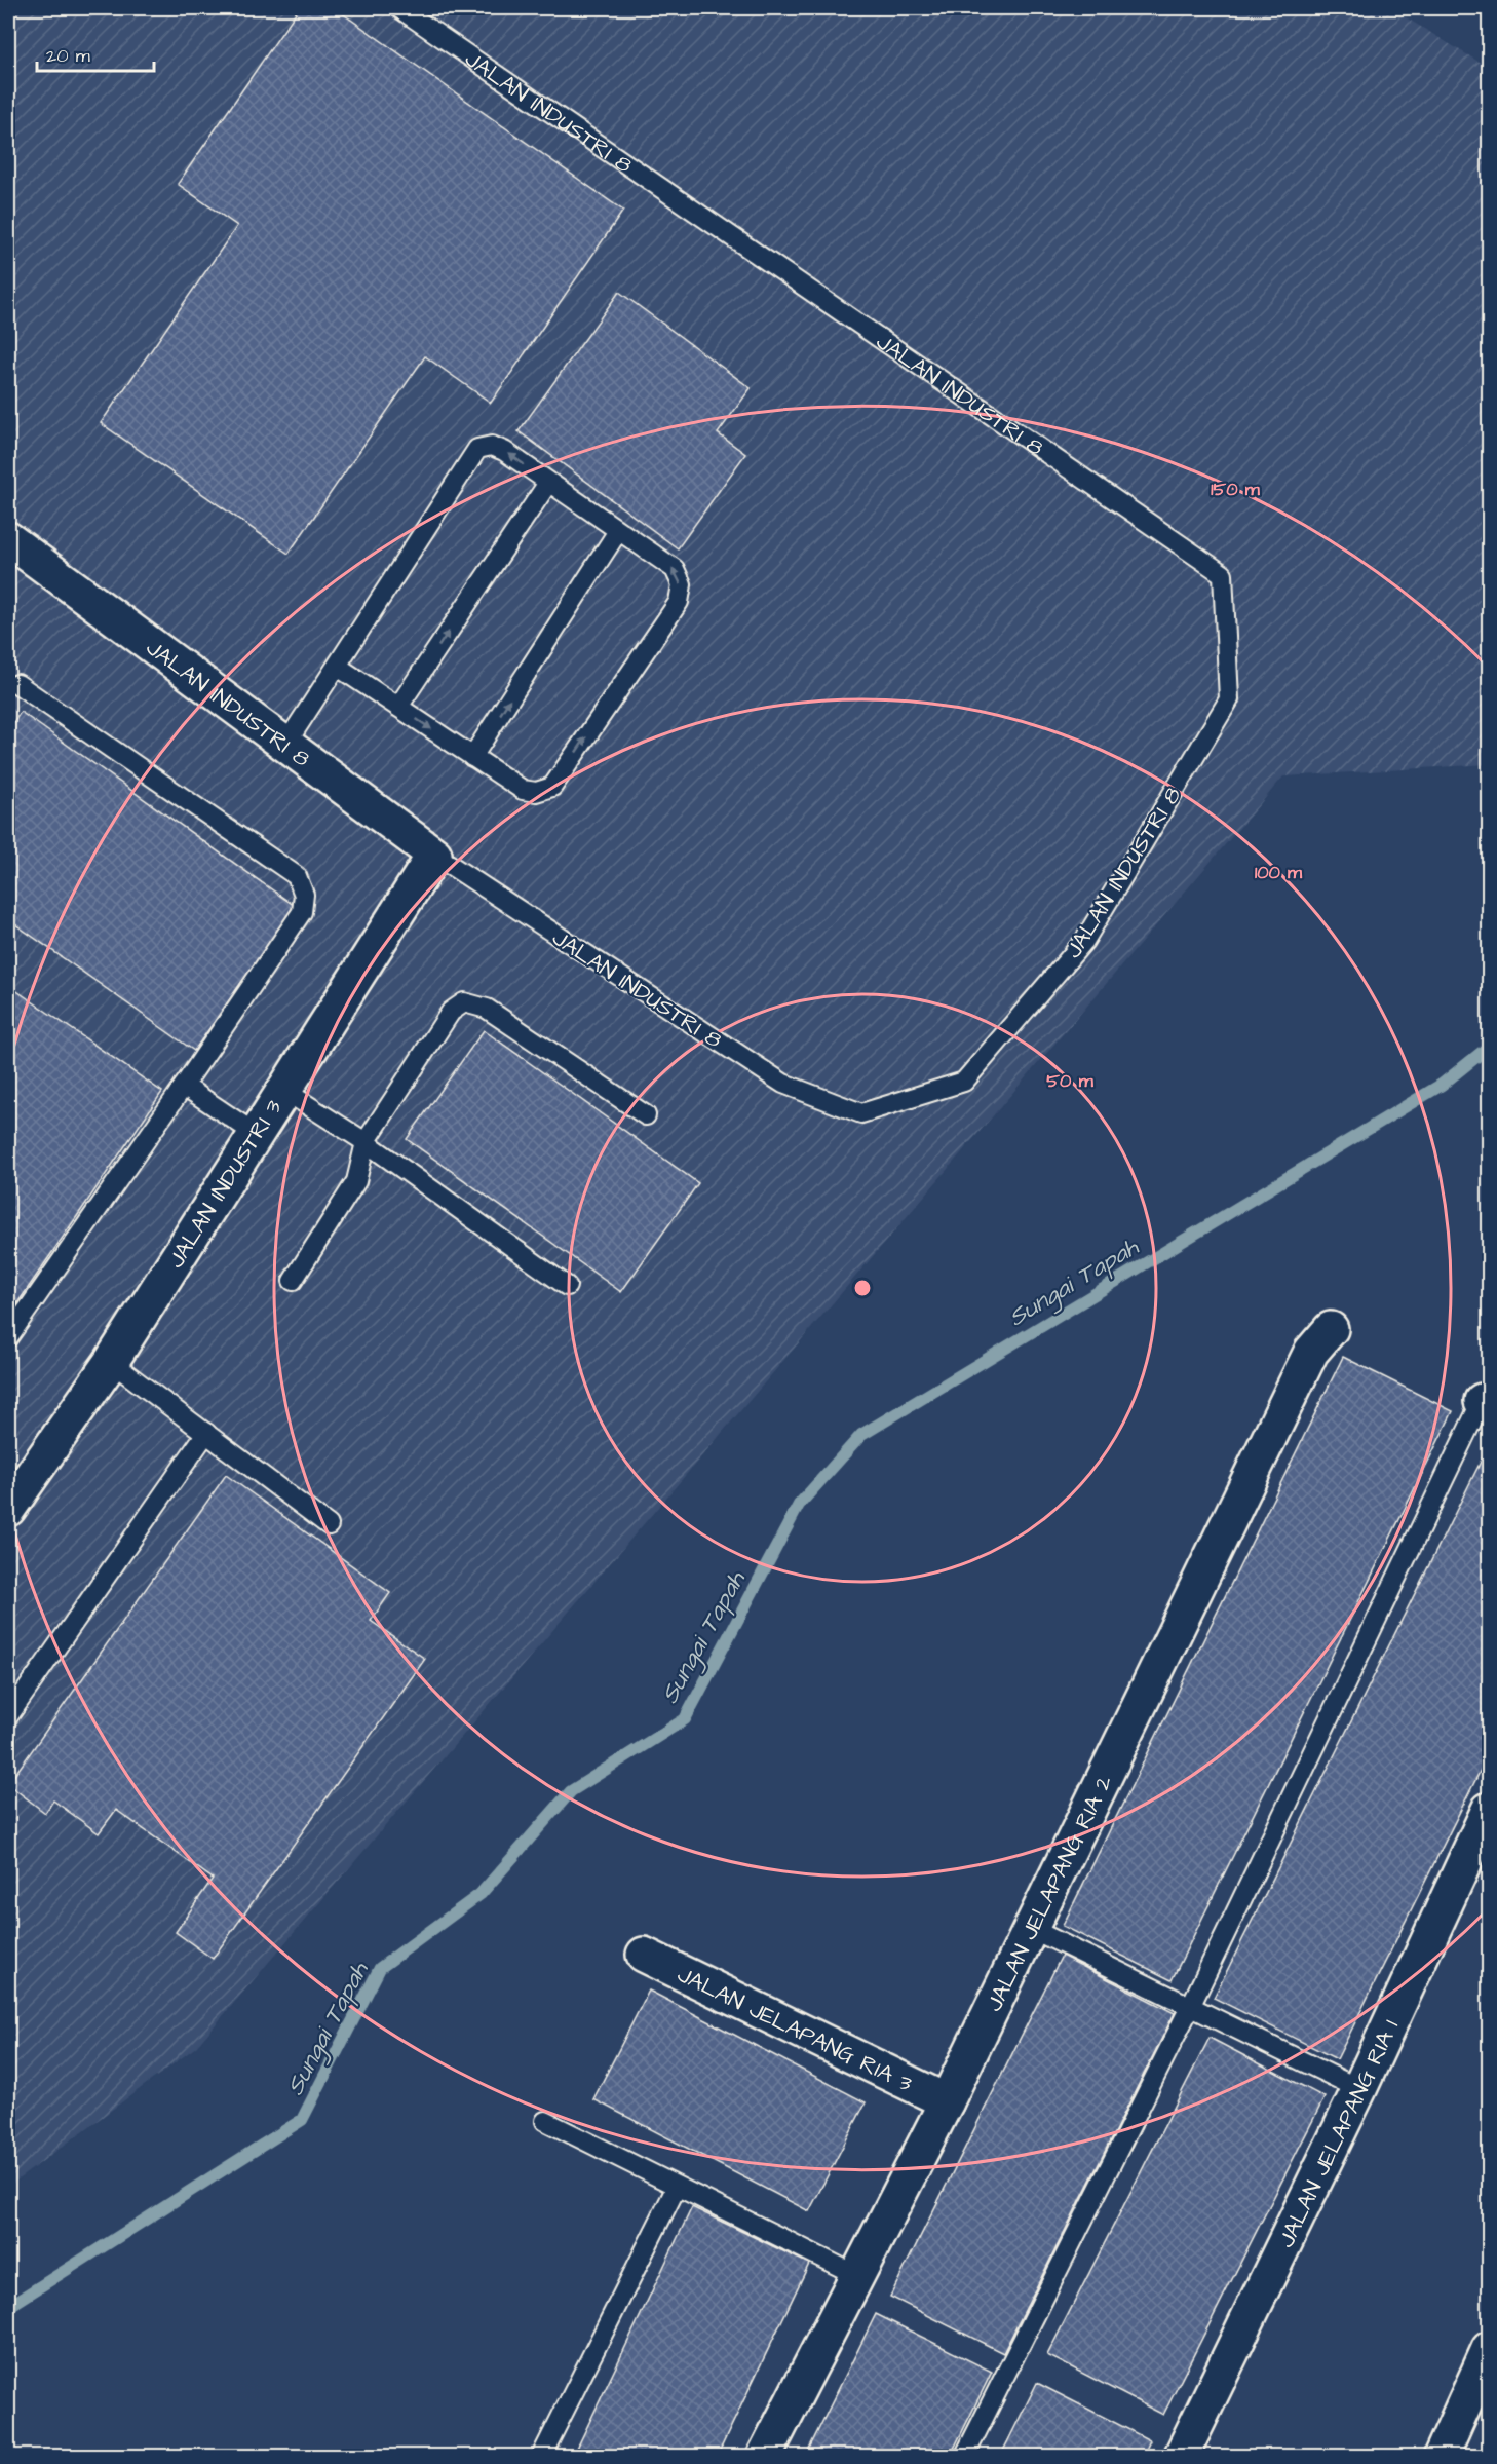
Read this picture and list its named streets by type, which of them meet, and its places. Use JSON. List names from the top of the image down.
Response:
{
  "streets": {
    "street": [
      "JALAN INDUSTRI 8",
      "JALAN INDUSTRI 3",
      "JALAN JELAPANG RIA 2",
      "JALAN JELAPANG RIA 3",
      "JALAN JELAPANG RIA 1"
    ]
  },
  "crossings": [
    ["JALAN INDUSTRI 8", "JALAN INDUSTRI 3"],
    ["JALAN JELAPANG RIA 2", "JALAN JELAPANG RIA 3"]
  ],
  "water": ["Sungai Tapah"],
  "scale_bar": "20 m",
  "rings": ["150 m", "100 m", "50 m"]
}
